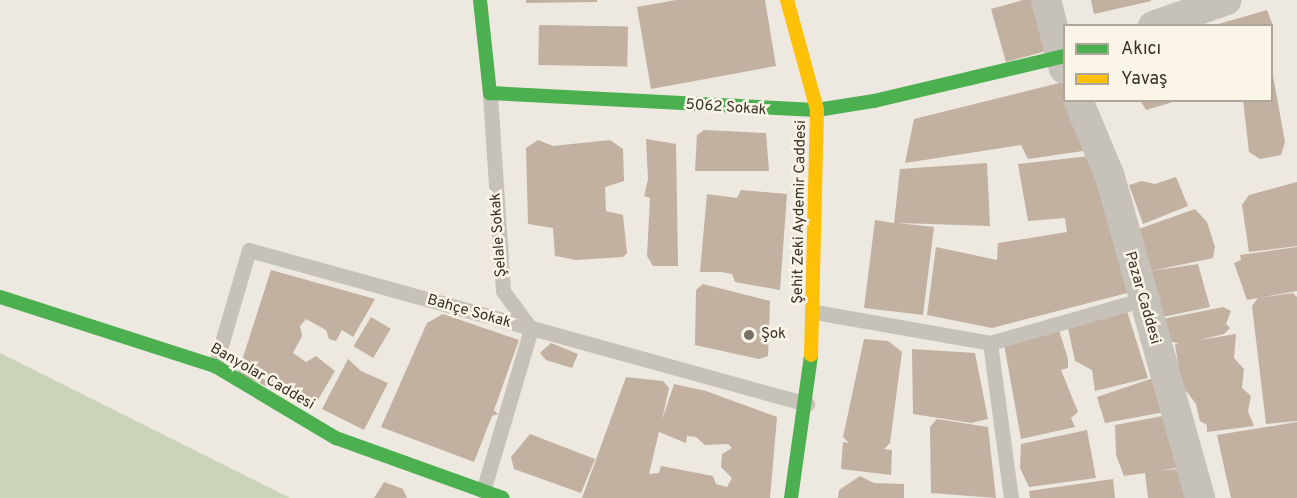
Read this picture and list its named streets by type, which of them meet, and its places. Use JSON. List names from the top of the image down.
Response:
{
  "streets": {
    "street": [
      "5062 Sokak",
      "Şehit Zeki Aydemir Caddesi",
      "Şelale Sokak",
      "Pazar Caddesi",
      "Banyolar Caddesi"
    ],
    "lane": ["Bahçe Sokak"]
  },
  "crossings": [
    ["5062 Sokak", "Şehit Zeki Aydemir Caddesi"],
    ["5062 Sokak", "Şelale Sokak"],
    ["Şehit Zeki Aydemir Caddesi", "Bahçe Sokak"],
    ["Şelale Sokak", "Bahçe Sokak"],
    ["Bahçe Sokak", "Banyolar Caddesi"]
  ],
  "places": ["Şok"],
  "legend": ["Akıcı", "Yavaş"]
}
